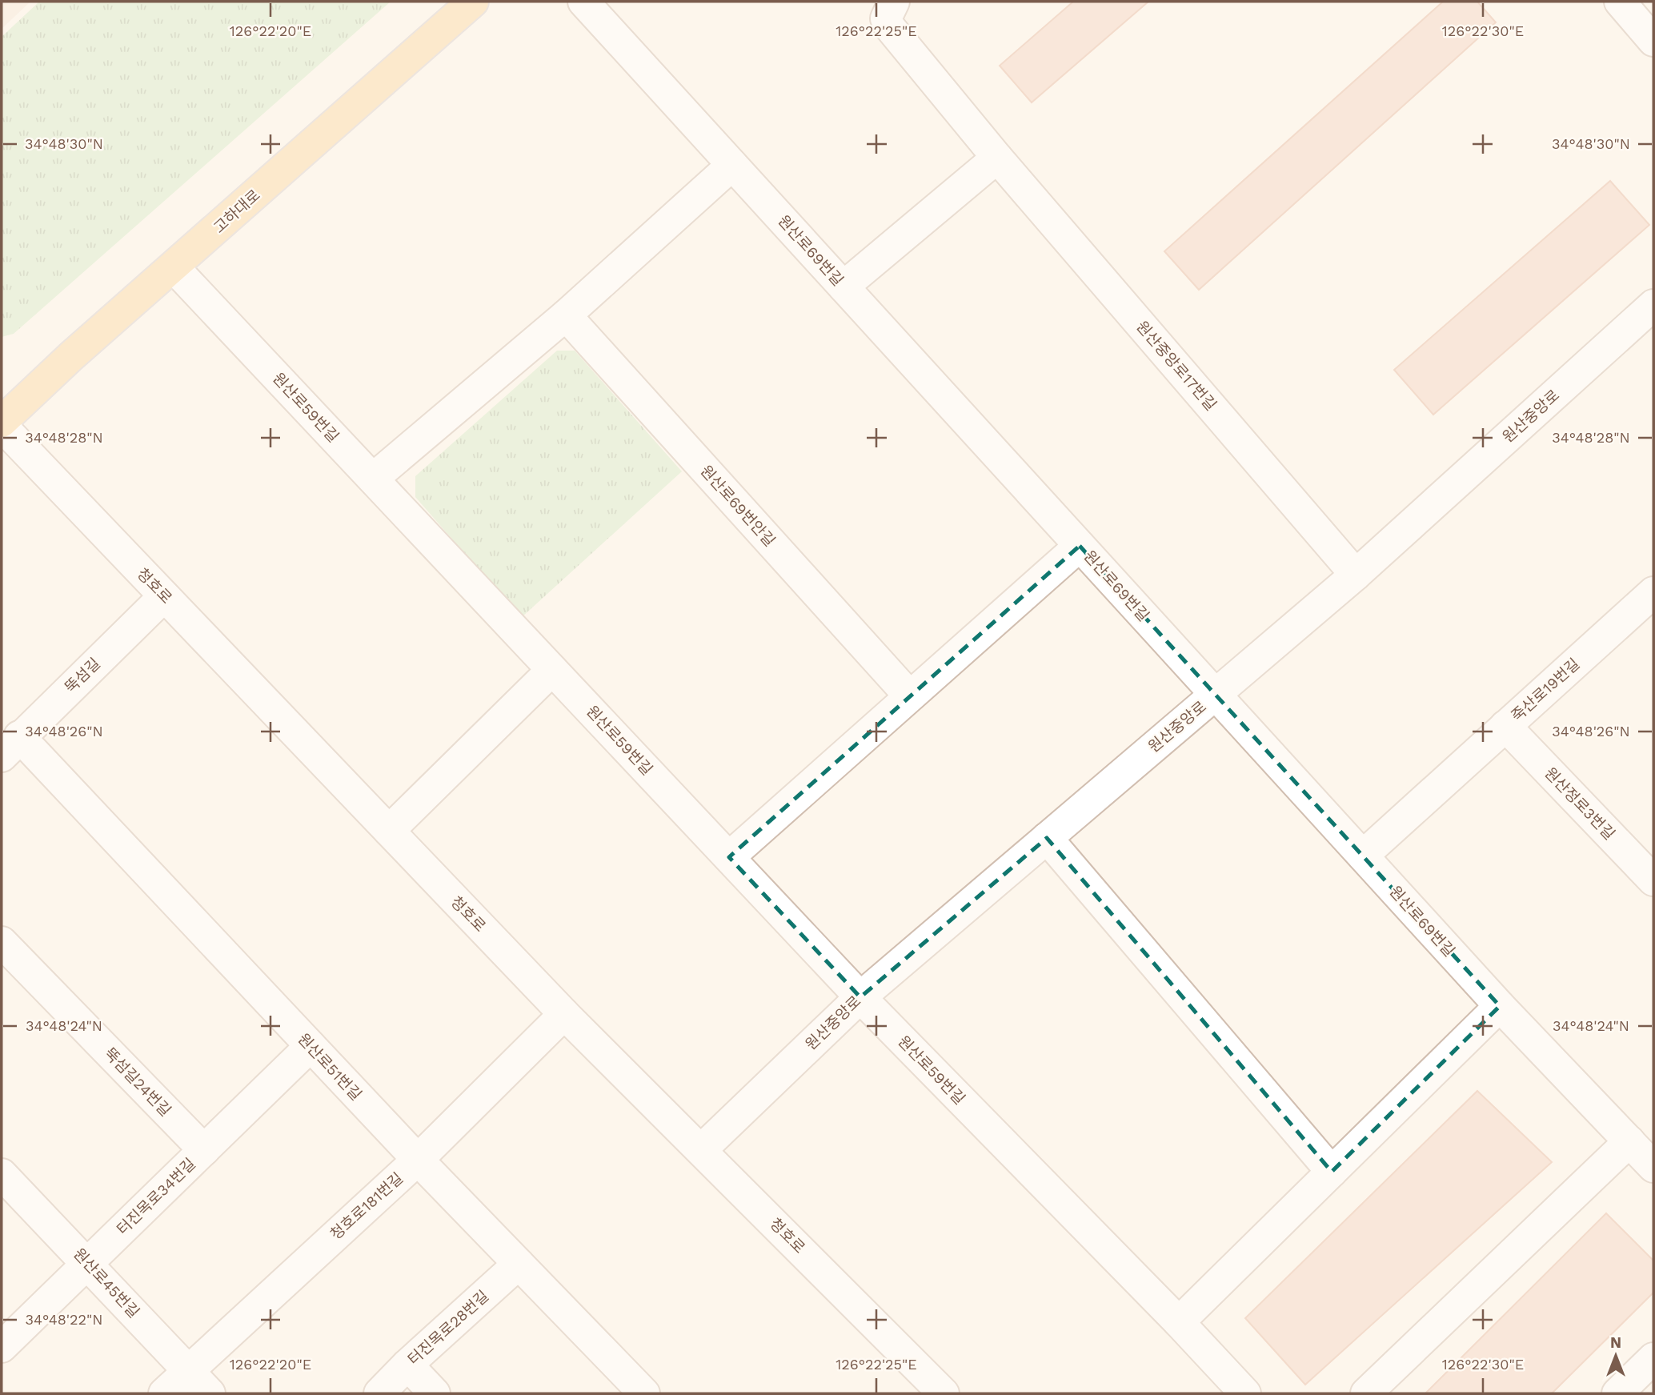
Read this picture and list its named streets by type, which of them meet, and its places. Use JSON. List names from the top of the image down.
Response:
{
  "streets": {
    "main road": ["고하대로"],
    "street": [
      "원산로69번길",
      "원산중앙로17번길",
      "원산로59번길",
      "원산중앙로",
      "원산로69번안길",
      "청호로",
      "뚝섬길",
      "죽산로19번길",
      "원산정로3번길",
      "원산로51번길",
      "뚝섬길24번길",
      "터진목로34번길",
      "청호로181번길",
      "원산로45번길",
      "터진목로28번길"
    ]
  },
  "crossings": [
    ["고하대로", "원산로59번길"],
    ["원산로69번길", "원산중앙로"],
    ["원산로69번길", "죽산로19번길"],
    ["원산중앙로17번길", "원산중앙로"],
    ["원산로59번길", "원산중앙로"],
    ["원산중앙로", "청호로"],
    ["청호로", "뚝섬길"],
    ["청호로", "청호로181번길"],
    ["뚝섬길", "원산로51번길"],
    ["죽산로19번길", "원산정로3번길"],
    ["원산로51번길", "터진목로34번길"],
    ["원산로51번길", "청호로181번길"],
    ["원산로51번길", "터진목로28번길"],
    ["뚝섬길24번길", "터진목로34번길"],
    ["터진목로34번길", "원산로45번길"],
    ["청호로181번길", "원산로45번길"]
  ],
  "north": "top",
  "coordinates": [
    "126°22'20\"E",
    "126°22'25\"E",
    "126°22'30\"E",
    "34°48'30\"N",
    "34°48'28\"N",
    "34°48'26\"N",
    "34°48'24\"N",
    "34°48'22\"N"
  ]
}
